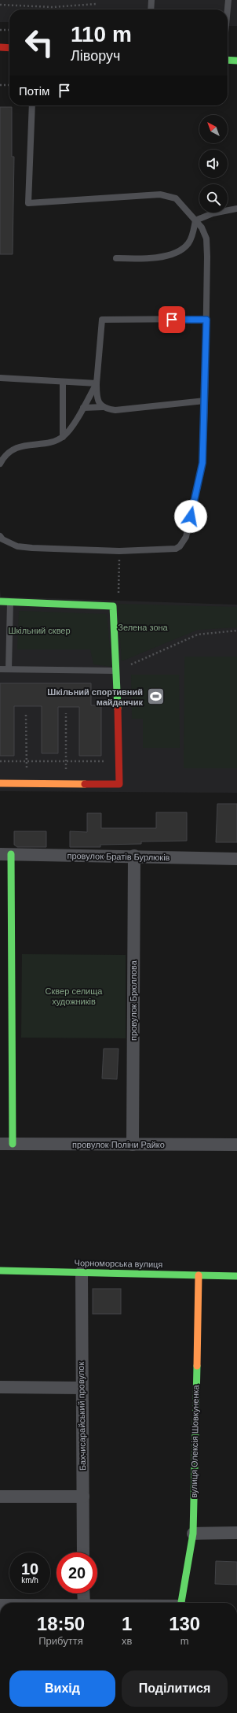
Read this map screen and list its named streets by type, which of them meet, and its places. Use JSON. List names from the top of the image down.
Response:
{
  "streets": {
    "street": [
      "провулок Братів Бурлюків",
      "провулок Брюллова",
      "провулок Поліни Райко",
      "Чорноморська вулиця",
      "Бахчисарайський провулок",
      "вулиця Олексія Шовкуненка"
    ]
  },
  "crossings": [
    ["провулок Братів Бурлюків", "провулок Брюллова"],
    ["провулок Брюллова", "провулок Поліни Райко"],
    ["Чорноморська вулиця", "Бахчисарайський провулок"],
    ["Чорноморська вулиця", "вулиця Олексія Шовкуненка"]
  ],
  "parks": ["Зелена зона", "Шкільний сквер", "Сквер селища художників"],
  "places": {
    "sports": ["Шкільний спортивний майданчик"]
  },
  "north": "top left",
  "page": {
    "turn": ["110 m", "Ліворуч"],
    "then": "Потім",
    "speed": "10 km/h",
    "limit": "20",
    "eta": [
      "18:50",
      "Прибуття",
      "1",
      "хв",
      "130",
      "m"
    ],
    "buttons": ["Вихід", "Поділитися"]
  }
}
